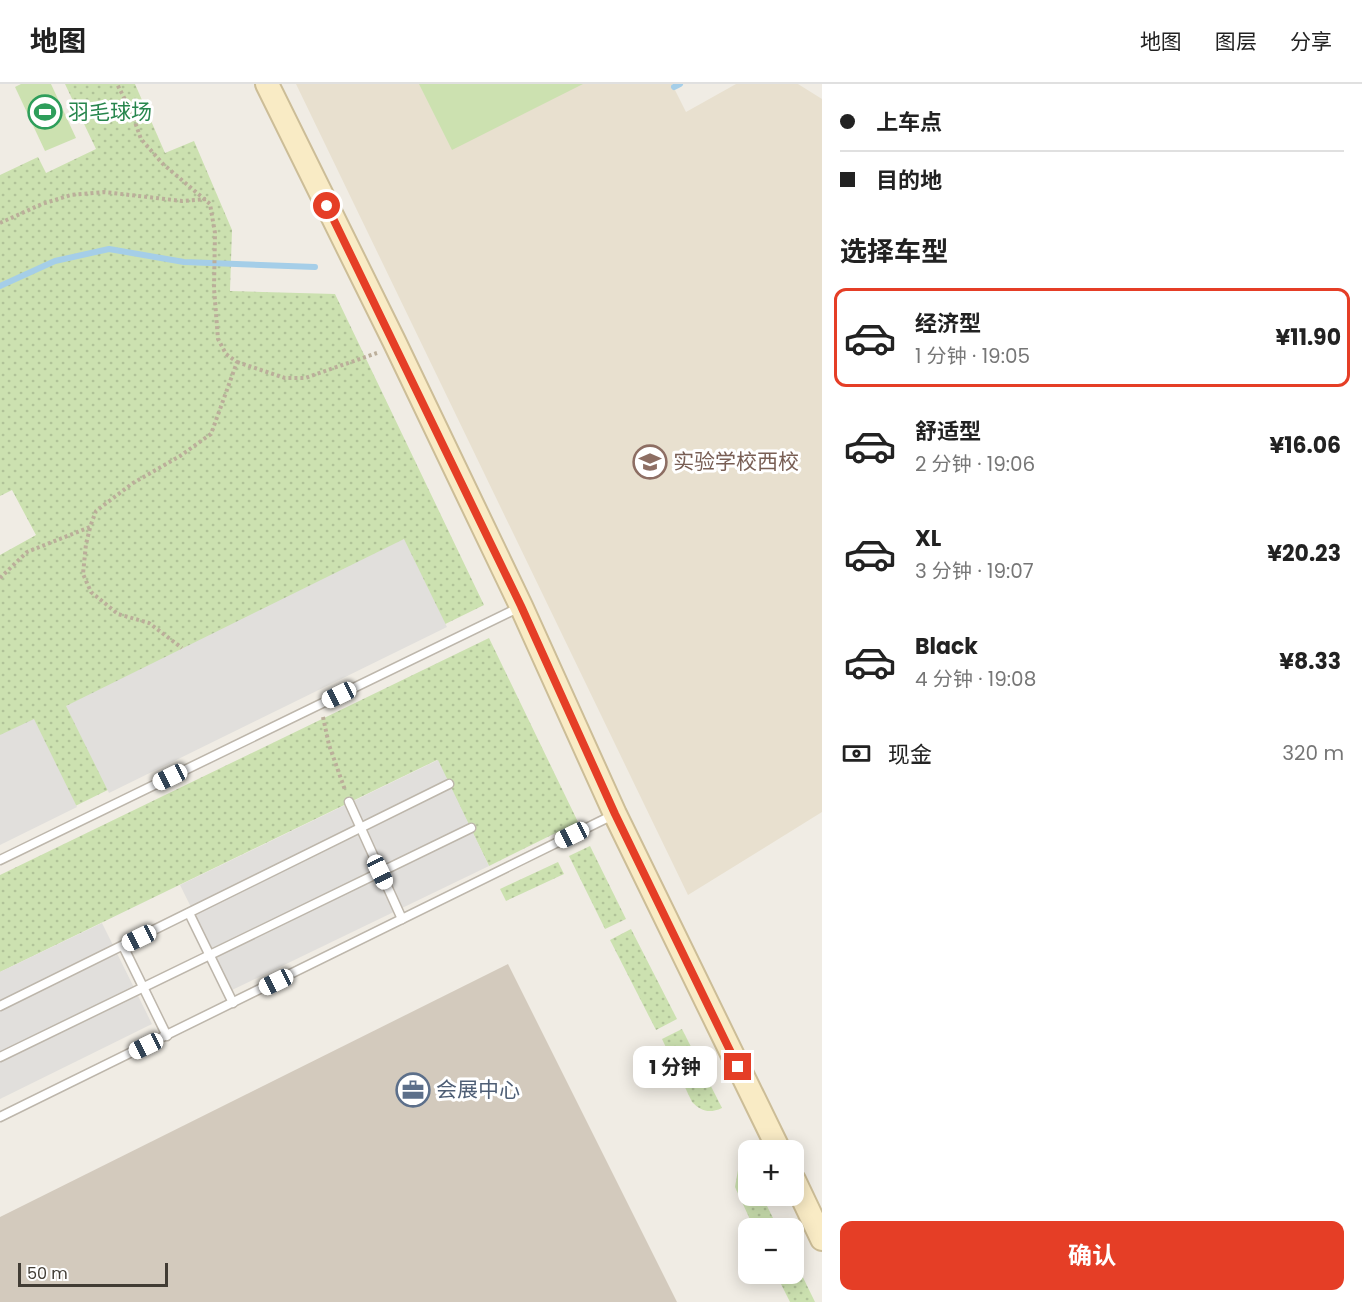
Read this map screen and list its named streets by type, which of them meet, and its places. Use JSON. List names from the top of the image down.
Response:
{
  "places": {
    "sports": ["羽毛球场"],
    "school or university": ["实验学校西校"],
    "office": ["会展中心"]
  },
  "scale_bar": "50 m",
  "page": {
    "header": "地图",
    "nav": ["地图", "图层", "分享"],
    "banner": ["上车点", "目的地"],
    "heading": "选择车型",
    "list": [
      {
        "name": "经济型",
        "note": "1 分钟 · 19:05",
        "value": "¥11.90"
      },
      {
        "name": "舒适型",
        "note": "2 分钟 · 19:06",
        "value": "¥16.06"
      },
      {
        "name": "XL",
        "note": "3 分钟 · 19:07",
        "value": "¥20.23"
      },
      {
        "name": "Black",
        "note": "4 分钟 · 19:08",
        "value": "¥8.33"
      }
    ],
    "pay": ["现金", "320 m"],
    "bubble": "1 分钟",
    "map_buttons": ["+", "−"],
    "buttons": "确认",
    "scale": "50 m"
  }
}
